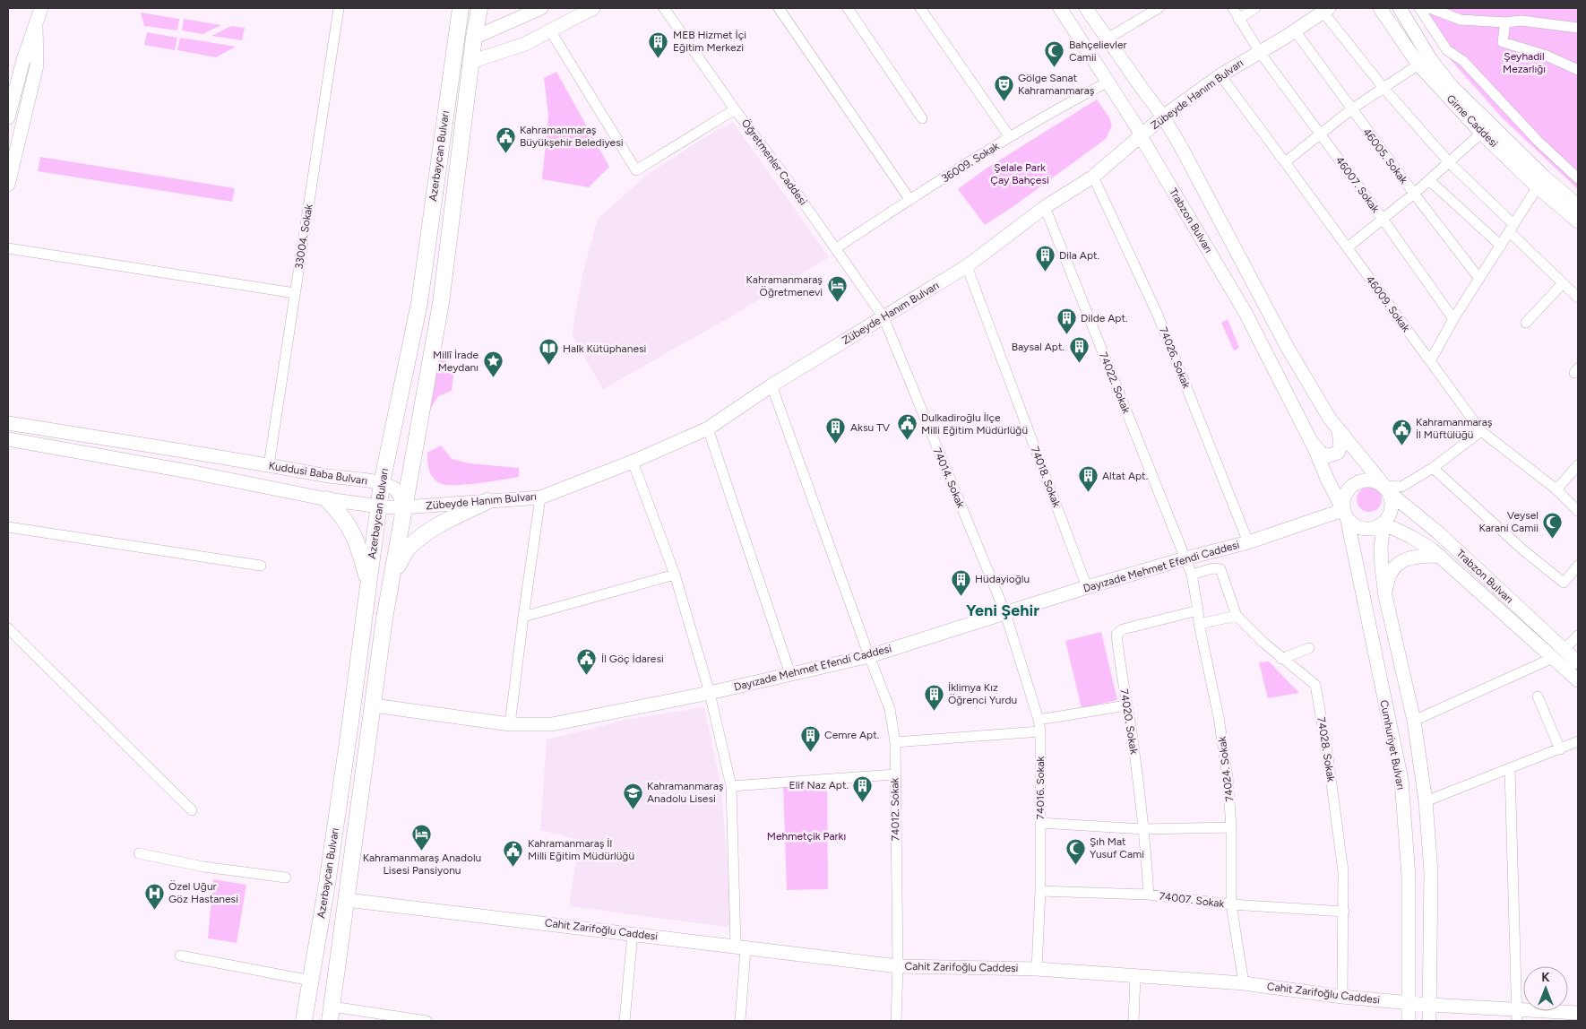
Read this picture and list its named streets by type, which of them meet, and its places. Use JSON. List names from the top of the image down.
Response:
{
  "streets": {
    "main road": [
      "Zübeyde Hanım Bulvarı",
      "Girne Caddesi",
      "Azerbaycan Bulvarı",
      "Trabzon Bulvarı",
      "Kuddusi Baba Bulvarı",
      "Dayızade Mehmet Efendi Caddesi",
      "Cumhuriyet Bulvarı",
      "Cahit Zarifoğlu Caddesi"
    ],
    "street": [
      "46005. Sokak",
      "Öğretmenler Caddesi",
      "36009. Sokak",
      "46007. Sokak",
      "33004. Sokak",
      "46009. Sokak",
      "74026. Sokak",
      "74022. Sokak",
      "74018. Sokak",
      "74014. Sokak",
      "74020. Sokak",
      "74028. Sokak",
      "74024. Sokak",
      "74016. Sokak",
      "74012. Sokak",
      "74007. Sokak"
    ]
  },
  "crossings": [
    ["Zübeyde Hanım Bulvarı", "Azerbaycan Bulvarı"],
    ["Zübeyde Hanım Bulvarı", "46005. Sokak"],
    ["Zübeyde Hanım Bulvarı", "Öğretmenler Caddesi"],
    ["Zübeyde Hanım Bulvarı", "46007. Sokak"],
    ["Zübeyde Hanım Bulvarı", "Trabzon Bulvarı"],
    ["Zübeyde Hanım Bulvarı", "46009. Sokak"],
    ["Zübeyde Hanım Bulvarı", "74026. Sokak"],
    ["Zübeyde Hanım Bulvarı", "74022. Sokak"],
    ["Zübeyde Hanım Bulvarı", "Kuddusi Baba Bulvarı"],
    ["Zübeyde Hanım Bulvarı", "74018. Sokak"],
    ["Zübeyde Hanım Bulvarı", "74014. Sokak"],
    ["Zübeyde Hanım Bulvarı", "74012. Sokak"],
    ["Azerbaycan Bulvarı", "Kuddusi Baba Bulvarı"],
    ["Azerbaycan Bulvarı", "Dayızade Mehmet Efendi Caddesi"],
    ["Azerbaycan Bulvarı", "Cahit Zarifoğlu Caddesi"],
    ["Öğretmenler Caddesi", "36009. Sokak"],
    ["Öğretmenler Caddesi", "74014. Sokak"],
    ["36009. Sokak", "Trabzon Bulvarı"],
    ["Trabzon Bulvarı", "Dayızade Mehmet Efendi Caddesi"],
    ["Trabzon Bulvarı", "Cumhuriyet Bulvarı"],
    ["33004. Sokak", "Kuddusi Baba Bulvarı"],
    ["74026. Sokak", "Dayızade Mehmet Efendi Caddesi"],
    ["74022. Sokak", "Dayızade Mehmet Efendi Caddesi"],
    ["74022. Sokak", "74024. Sokak"],
    ["74018. Sokak", "Dayızade Mehmet Efendi Caddesi"],
    ["74014. Sokak", "Dayızade Mehmet Efendi Caddesi"],
    ["74014. Sokak", "74016. Sokak"],
    ["Dayızade Mehmet Efendi Caddesi", "Cumhuriyet Bulvarı"],
    ["Dayızade Mehmet Efendi Caddesi", "74024. Sokak"],
    ["Dayızade Mehmet Efendi Caddesi", "74016. Sokak"],
    ["Dayızade Mehmet Efendi Caddesi", "74012. Sokak"],
    ["74020. Sokak", "74024. Sokak"],
    ["74020. Sokak", "74007. Sokak"],
    ["Cumhuriyet Bulvarı", "Cahit Zarifoğlu Caddesi"],
    ["74028. Sokak", "74024. Sokak"],
    ["74028. Sokak", "74007. Sokak"],
    ["74028. Sokak", "Cahit Zarifoğlu Caddesi"],
    ["74024. Sokak", "74007. Sokak"],
    ["74024. Sokak", "Cahit Zarifoğlu Caddesi"],
    ["74016. Sokak", "74007. Sokak"],
    ["74016. Sokak", "Cahit Zarifoğlu Caddesi"],
    ["74012. Sokak", "Cahit Zarifoğlu Caddesi"]
  ],
  "districts": ["Yeni Şehir"],
  "parks": ["Şeyhadil Mezarlığı", "Şelale Park Çay Bahçesi", "Mehmetçik Parkı"],
  "places": {
    "building": [
      "MEB Hizmet İçi Eğitim Merkezi",
      "Dila Apt.",
      "Dilde Apt.",
      "Baysal Apt.",
      "Aksu TV",
      "Altat Apt.",
      "Hüdayioğlu",
      "İklimya Kız Öğrenci Yurdu",
      "Cemre Apt.",
      "Elif Naz Apt."
    ],
    "mosque": ["Bahçelievler Camii", "Veysel Karani Camii", "Şıh Mat Yusuf Cami"],
    "theatre": ["Gölge Sanat Kahramanmaraş"],
    "public building": [
      "Kahramanmaraş Büyükşehir Belediyesi",
      "Dulkadiroğlu İlçe Milli Eğitim Müdürlüğü",
      "Kahramanmaraş İl Müftülüğü",
      "İl Göç İdaresi",
      "Kahramanmaraş İl Milli Eğitim Müdürlüğü"
    ],
    "hotel": ["Kahramanmaraş Öğretmenevi", "Kahramanmaraş Anadolu Lisesi Pansiyonu"],
    "library": ["Halk Kütüphanesi"],
    "place": ["Millî İrade Meydanı"],
    "school or university": ["Kahramanmaraş Anadolu Lisesi"],
    "hospital": ["Özel Uğur Göz Hastanesi"]
  },
  "north": "top"
}
